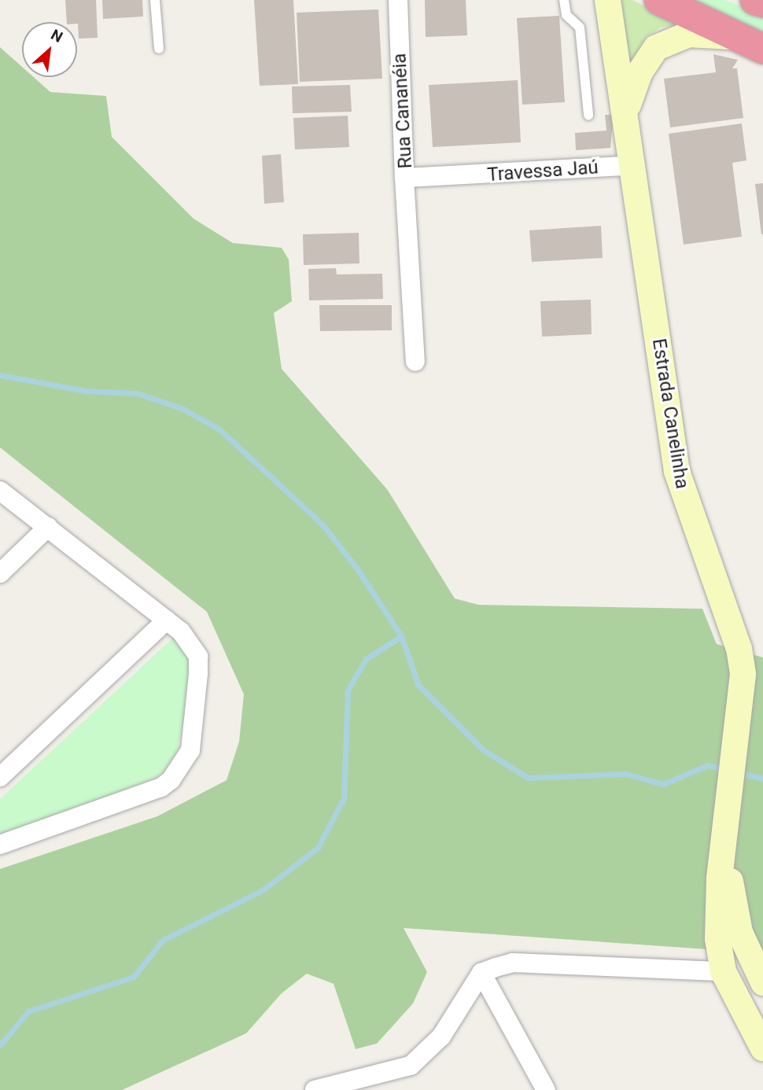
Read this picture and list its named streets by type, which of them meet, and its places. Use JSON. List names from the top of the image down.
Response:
{
  "streets": {
    "street": ["Rua Cananéia", "Travessa Jaú", "Estrada Canelinha"]
  },
  "crossings": [
    ["Rua Cananéia", "Travessa Jaú"],
    ["Travessa Jaú", "Estrada Canelinha"]
  ],
  "north": "top right"
}
